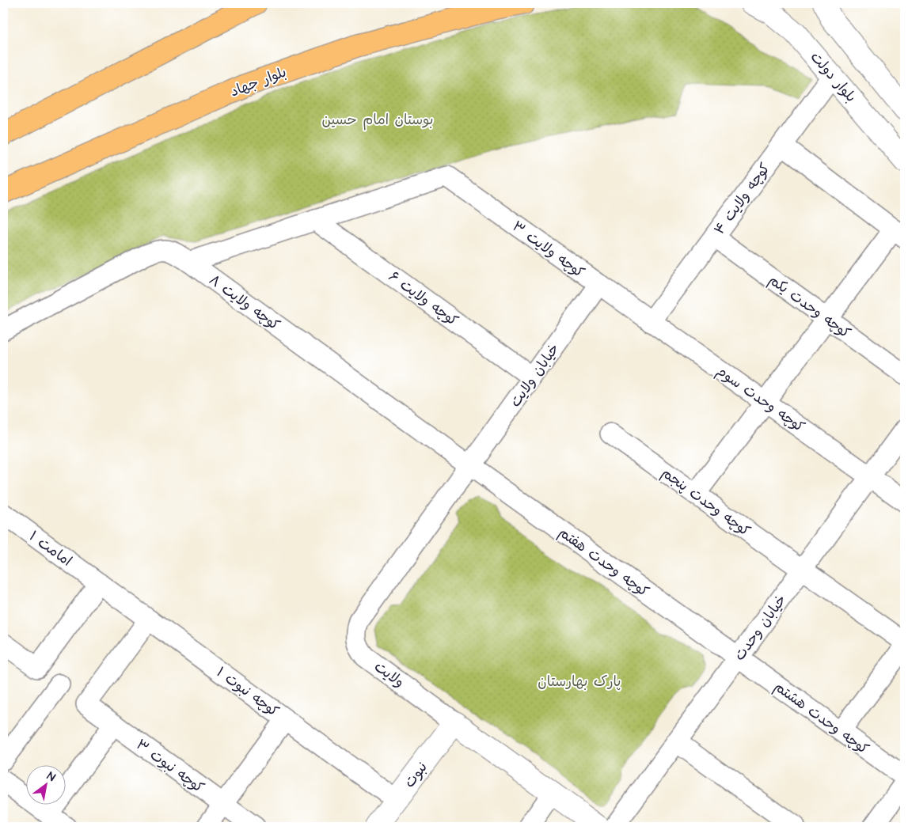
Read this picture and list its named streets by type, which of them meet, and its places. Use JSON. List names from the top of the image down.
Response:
{
  "streets": {
    "highway": ["بلوار جهاد"],
    "street": [
      "بلوار دولت",
      "کوچه ولایت ۴",
      "کوچه ولایت ۳",
      "کوچه ولایت ۶",
      "کوچه ولایت ۸",
      "کوچه وحدت یکم",
      "خیابان ولایت",
      "کوچه وحدت سوم",
      "کوچه وحدت پنجم",
      "امامت ۱",
      "کوچه وحدت هفتم",
      "خیابان وحدت",
      "ولایت",
      "کوچه نبوت ۱",
      "کوچه وحدت هشتم",
      "کوچه نبوت ۳",
      "نبوت"
    ]
  },
  "crossings": [
    ["بلوار دولت", "کوچه ولایت ۴"],
    ["کوچه ولایت ۴", "کوچه ولایت ۳"],
    ["کوچه ولایت ۴", "کوچه وحدت یکم"],
    ["کوچه ولایت ۴", "کوچه وحدت سوم"],
    ["کوچه ولایت ۳", "کوچه ولایت ۶"],
    ["کوچه ولایت ۳", "خیابان ولایت"],
    ["کوچه ولایت ۳", "کوچه وحدت سوم"],
    ["کوچه ولایت ۶", "خیابان ولایت"],
    ["کوچه ولایت ۸", "خیابان ولایت"],
    ["کوچه ولایت ۸", "کوچه وحدت هفتم"],
    ["کوچه ولایت ۸", "ولایت"],
    ["خیابان ولایت", "کوچه وحدت هفتم"],
    ["خیابان ولایت", "ولایت"],
    ["کوچه وحدت سوم", "خیابان وحدت"],
    ["کوچه وحدت پنجم", "خیابان وحدت"],
    ["امامت ۱", "کوچه نبوت ۱"],
    ["کوچه وحدت هفتم", "خیابان وحدت"],
    ["کوچه وحدت هفتم", "ولایت"],
    ["کوچه وحدت هفتم", "کوچه وحدت هشتم"],
    ["خیابان وحدت", "کوچه وحدت هشتم"],
    ["ولایت", "نبوت"],
    ["کوچه نبوت ۱", "کوچه نبوت ۳"],
    ["کوچه نبوت ۱", "نبوت"]
  ],
  "parks": ["بوستان امام حسین", "پارک بهارستان"],
  "north": "top right"
}
